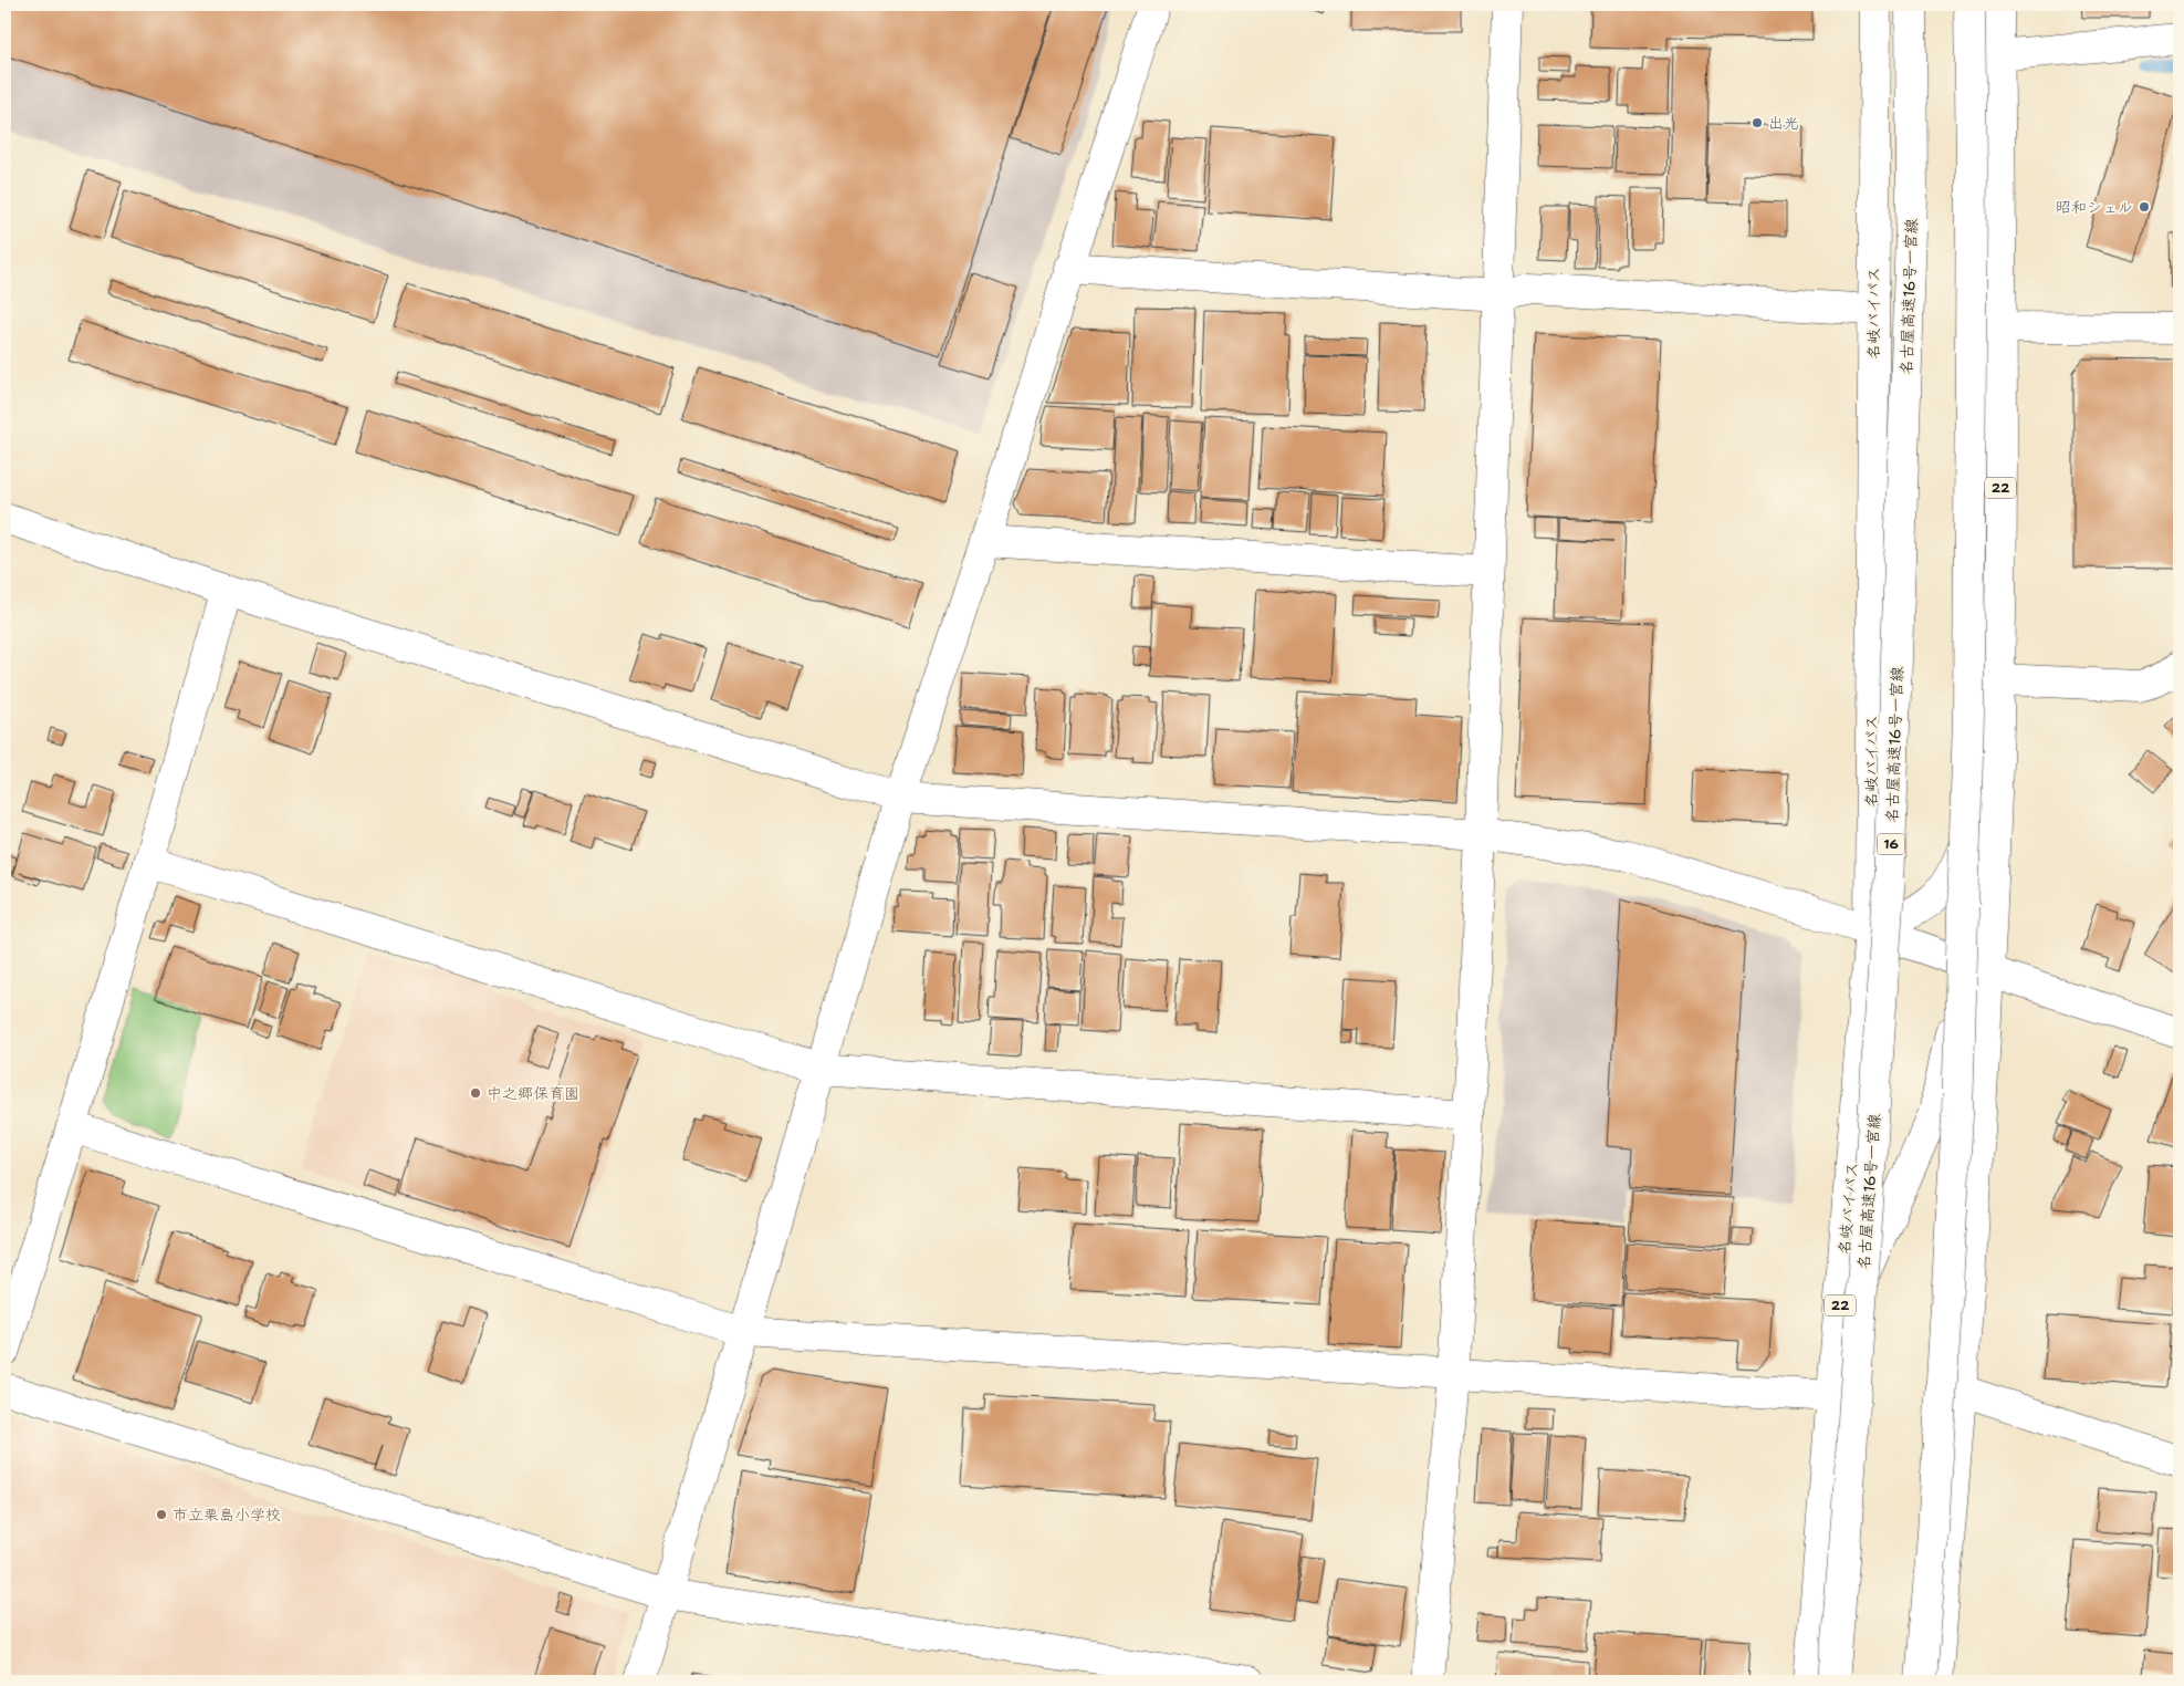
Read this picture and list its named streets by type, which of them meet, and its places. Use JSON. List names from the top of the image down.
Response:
{
  "streets": {
    "main road": [
      "名古屋高速16号一宮線",
      "名岐バイパス",
      "22",
      "16"
    ]
  },
  "places": [
    "出光",
    "昭和シェル",
    "中之郷保育園",
    "市立栗島小学校"
  ]
}
